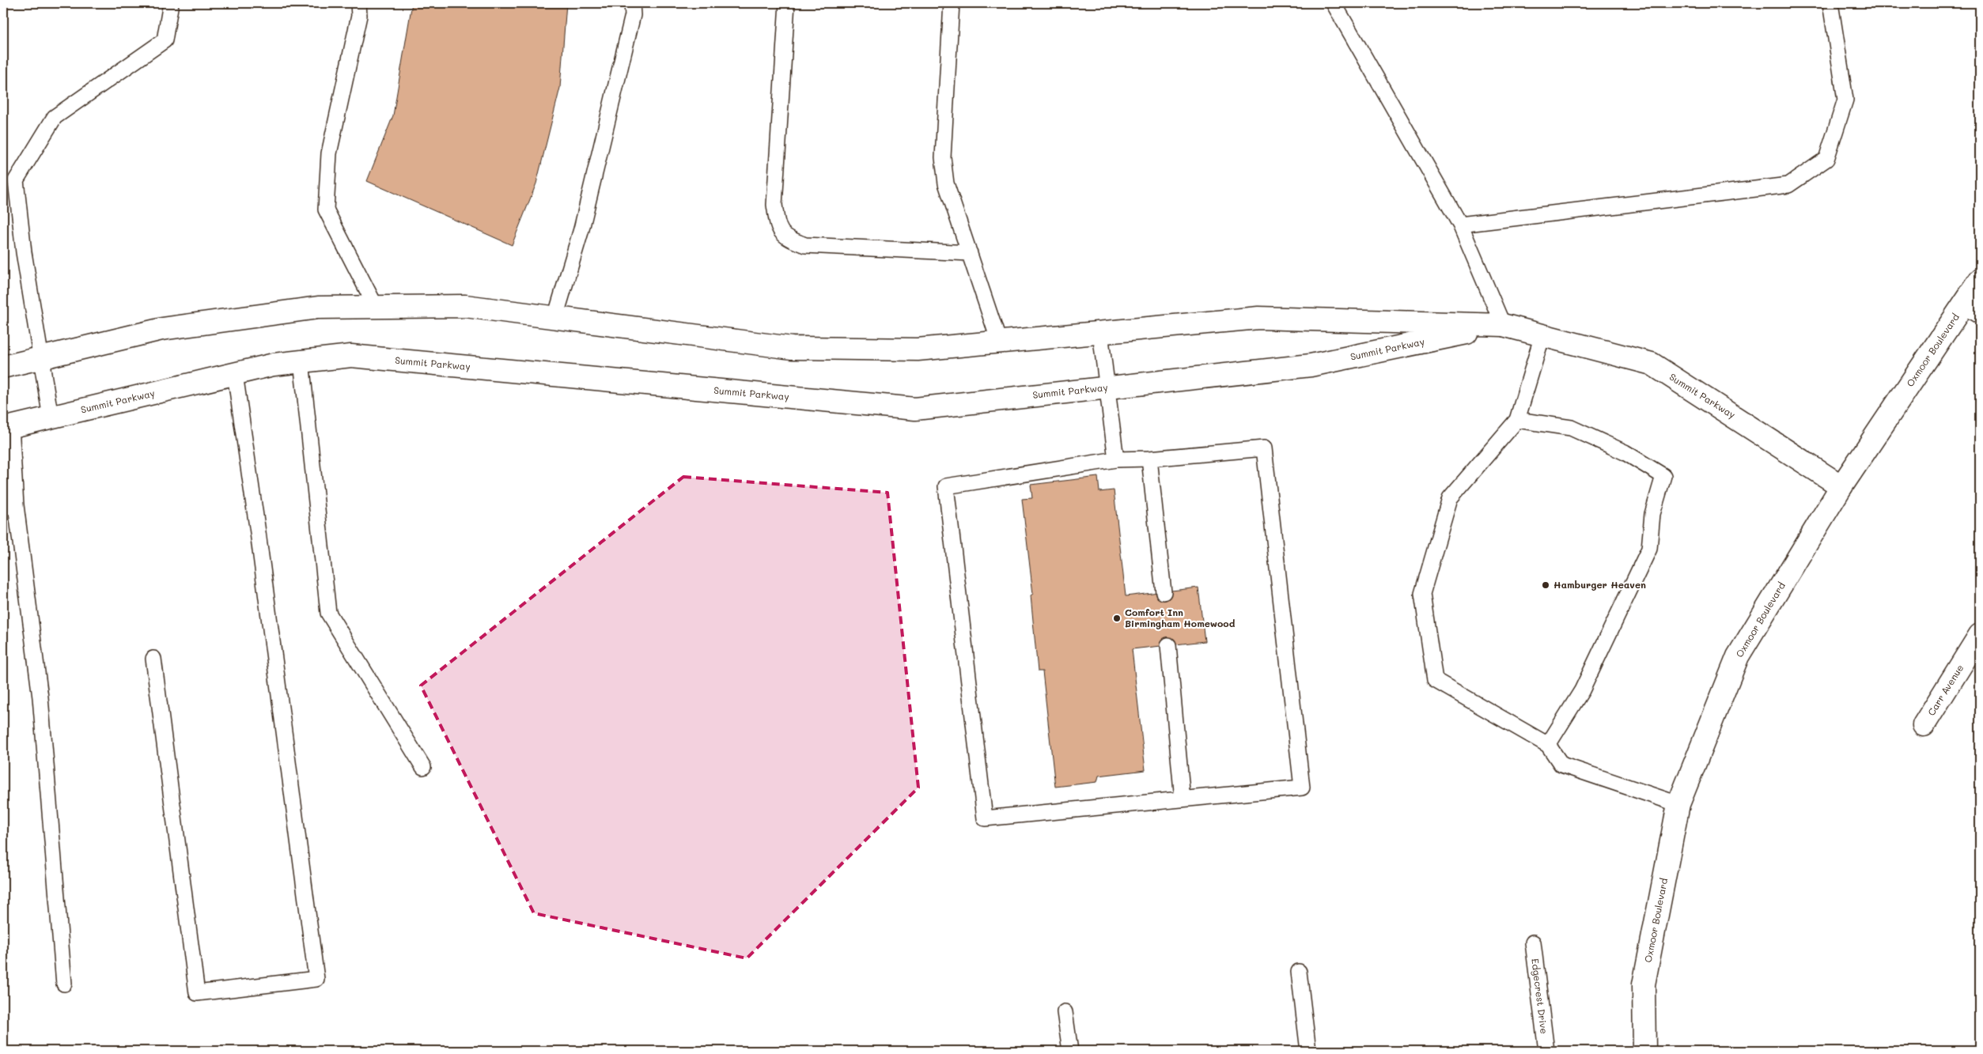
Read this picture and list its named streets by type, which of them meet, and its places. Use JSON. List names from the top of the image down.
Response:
{
  "streets": {
    "street": ["Summit Parkway", "Oxmoor Boulevard", "Carr Avenue"],
    "lane": ["Edgecrest Drive"]
  },
  "crossings": [
    ["Summit Parkway", "Oxmoor Boulevard"]
  ],
  "places": ["Hamburger Heaven", "Comfort Inn Birmingham Homewood"]
}
